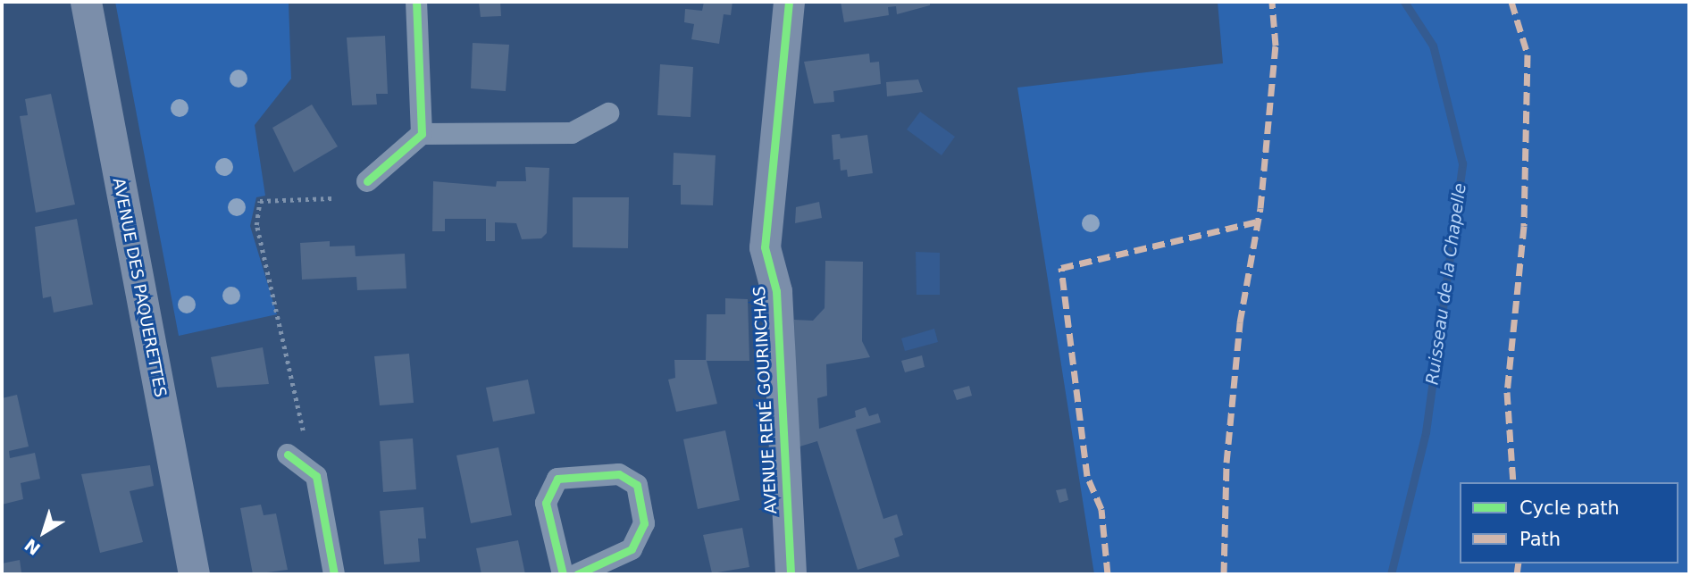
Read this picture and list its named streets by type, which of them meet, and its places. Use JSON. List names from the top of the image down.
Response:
{
  "streets": {
    "main road": ["AVENUE DES PAQUERETTES", "AVENUE RENÉ GOURINCHAS"]
  },
  "water": ["Ruisseau de la Chapelle"],
  "legend": ["Cycle path", "Path"],
  "north": "bottom left"
}
